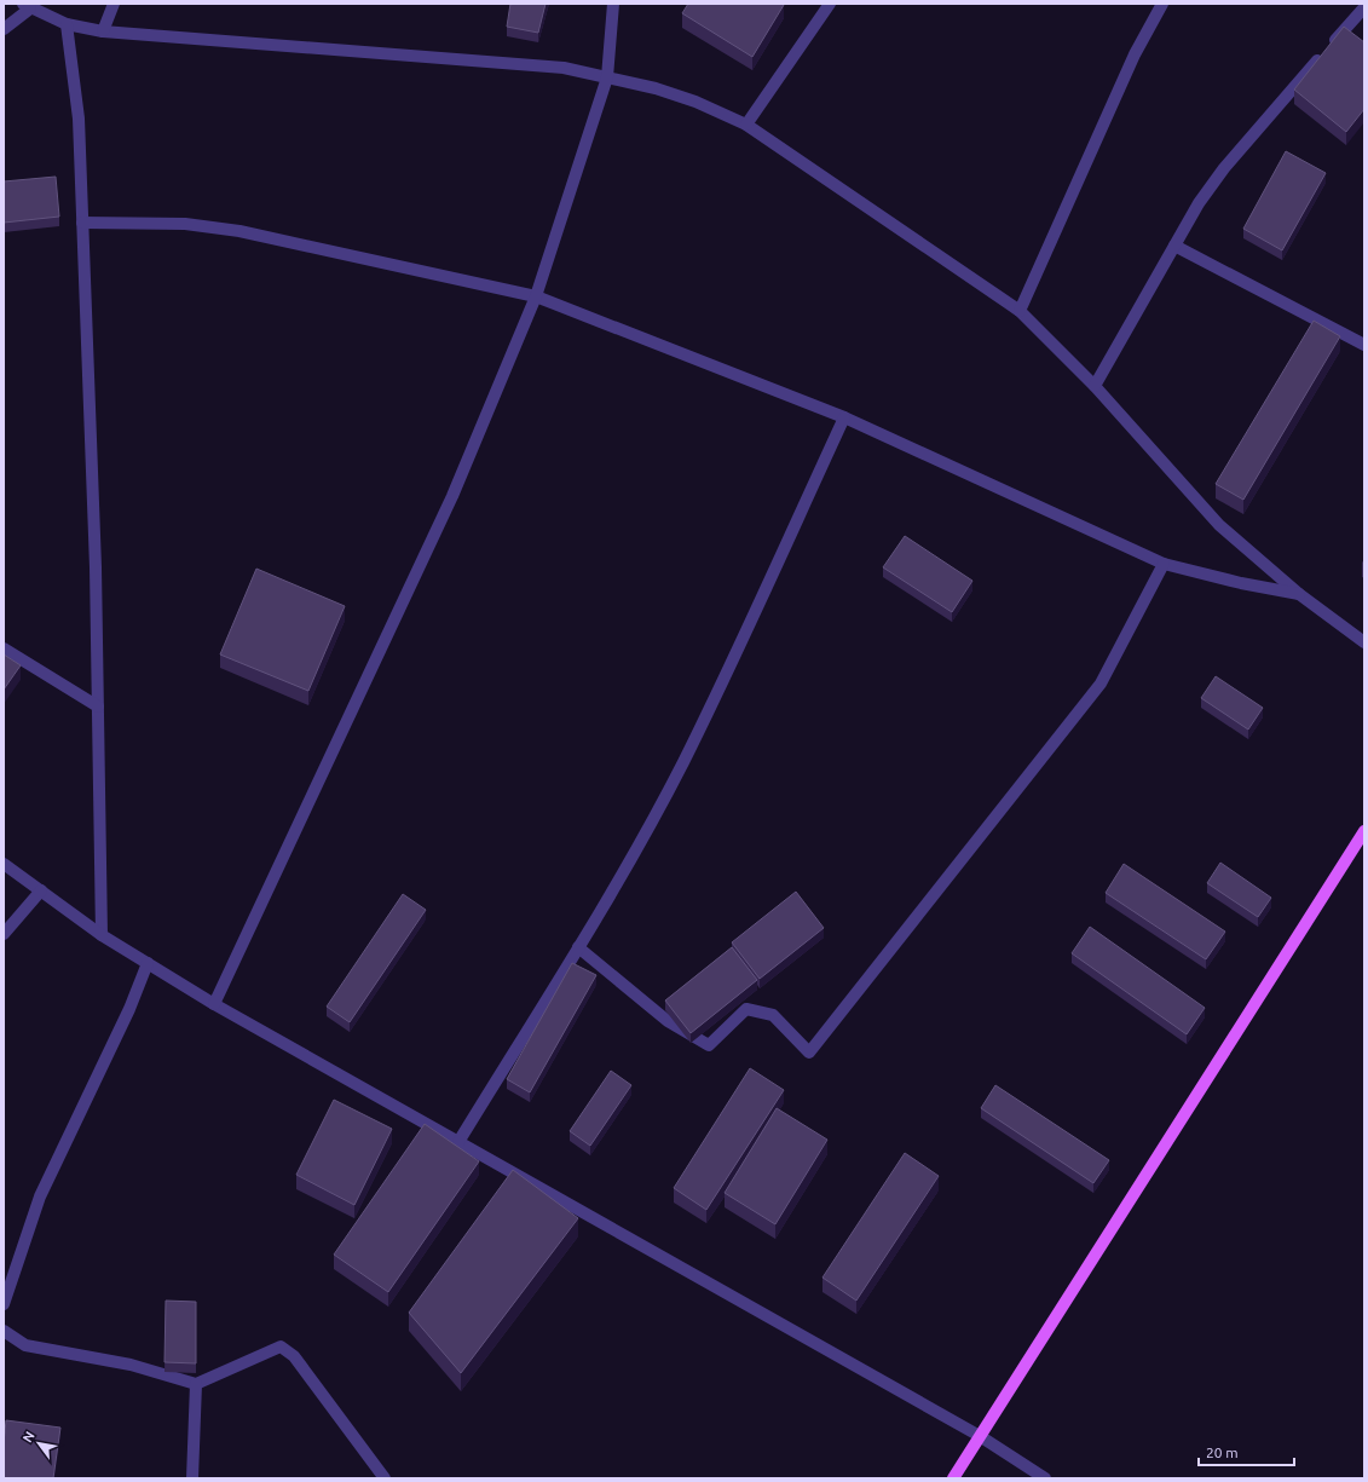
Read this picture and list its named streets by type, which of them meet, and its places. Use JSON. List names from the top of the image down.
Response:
{
  "scale_bar": "20 m",
  "north": "top left"
}
